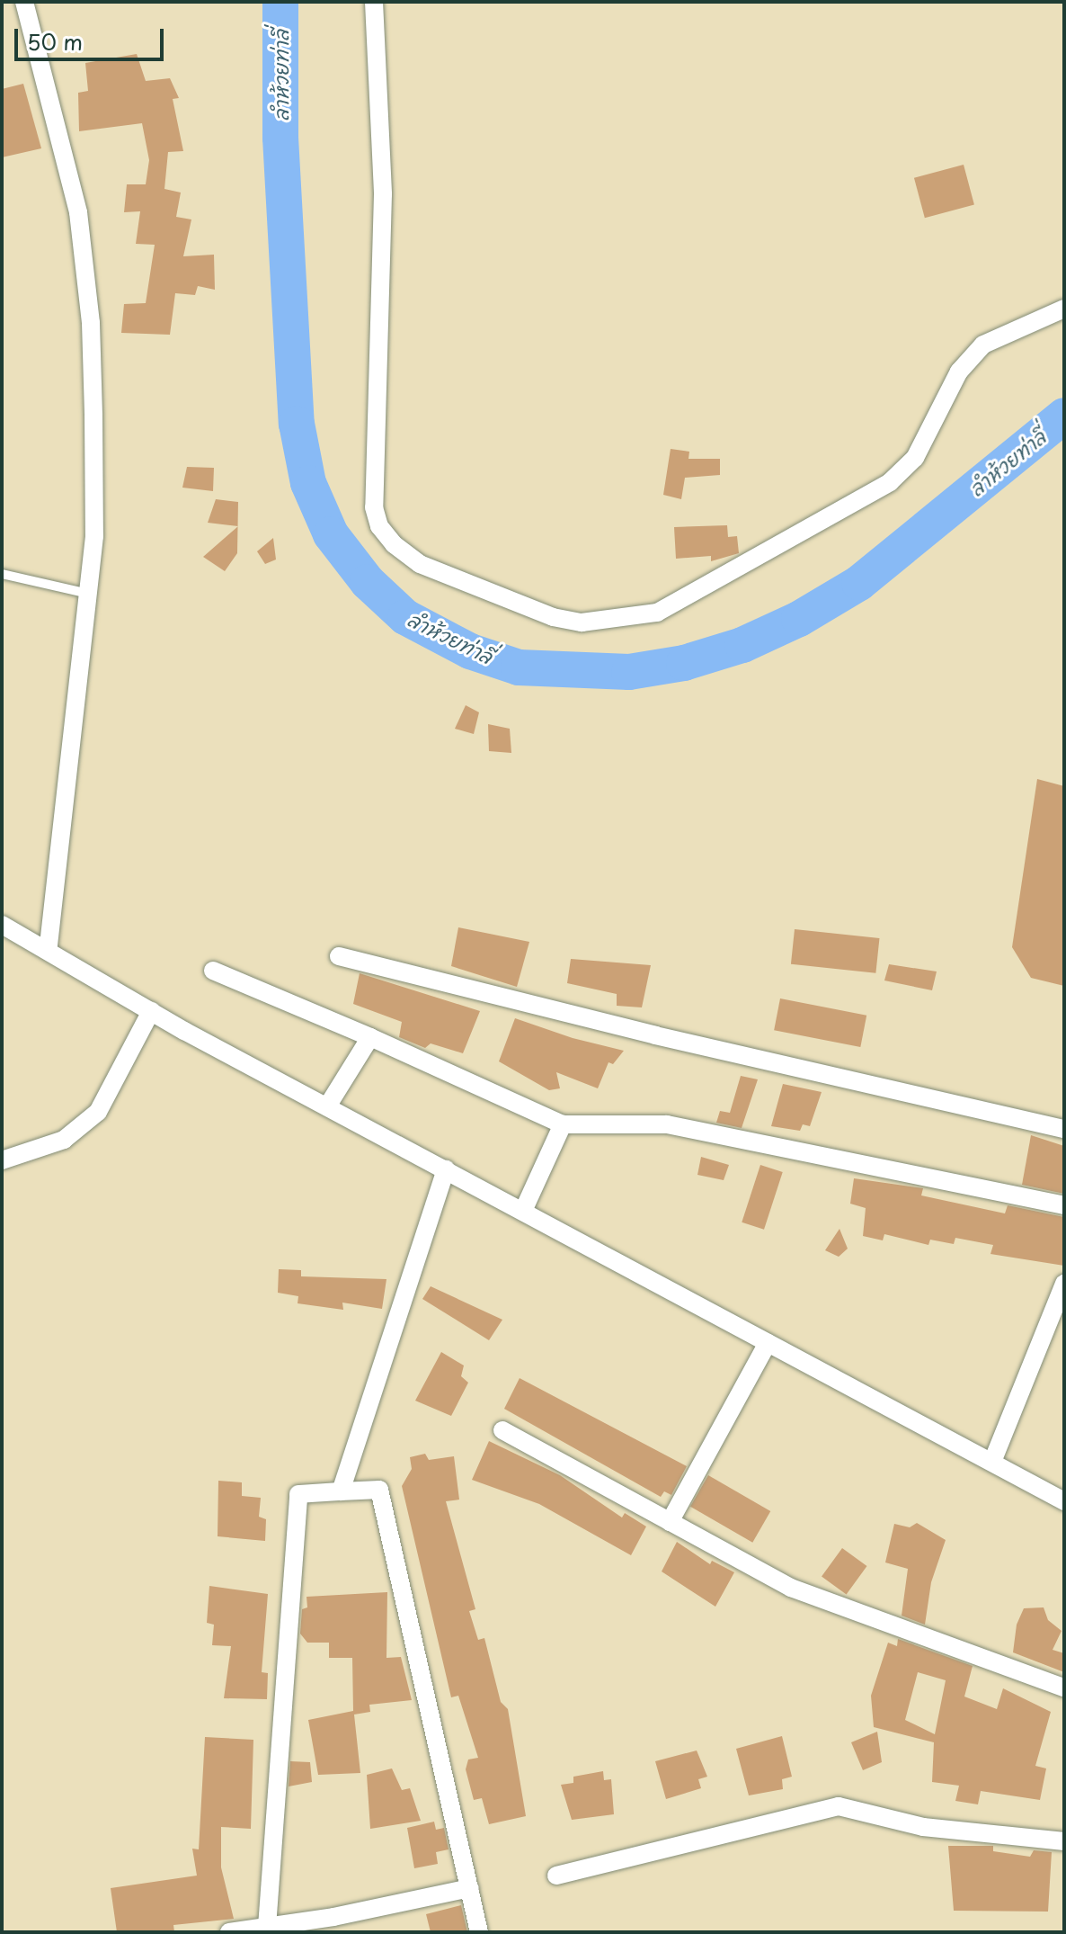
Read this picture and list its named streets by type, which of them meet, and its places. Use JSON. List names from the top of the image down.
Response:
{
  "water": ["ลำห้วยท่าลี่"],
  "scale_bar": "50 m"
}
